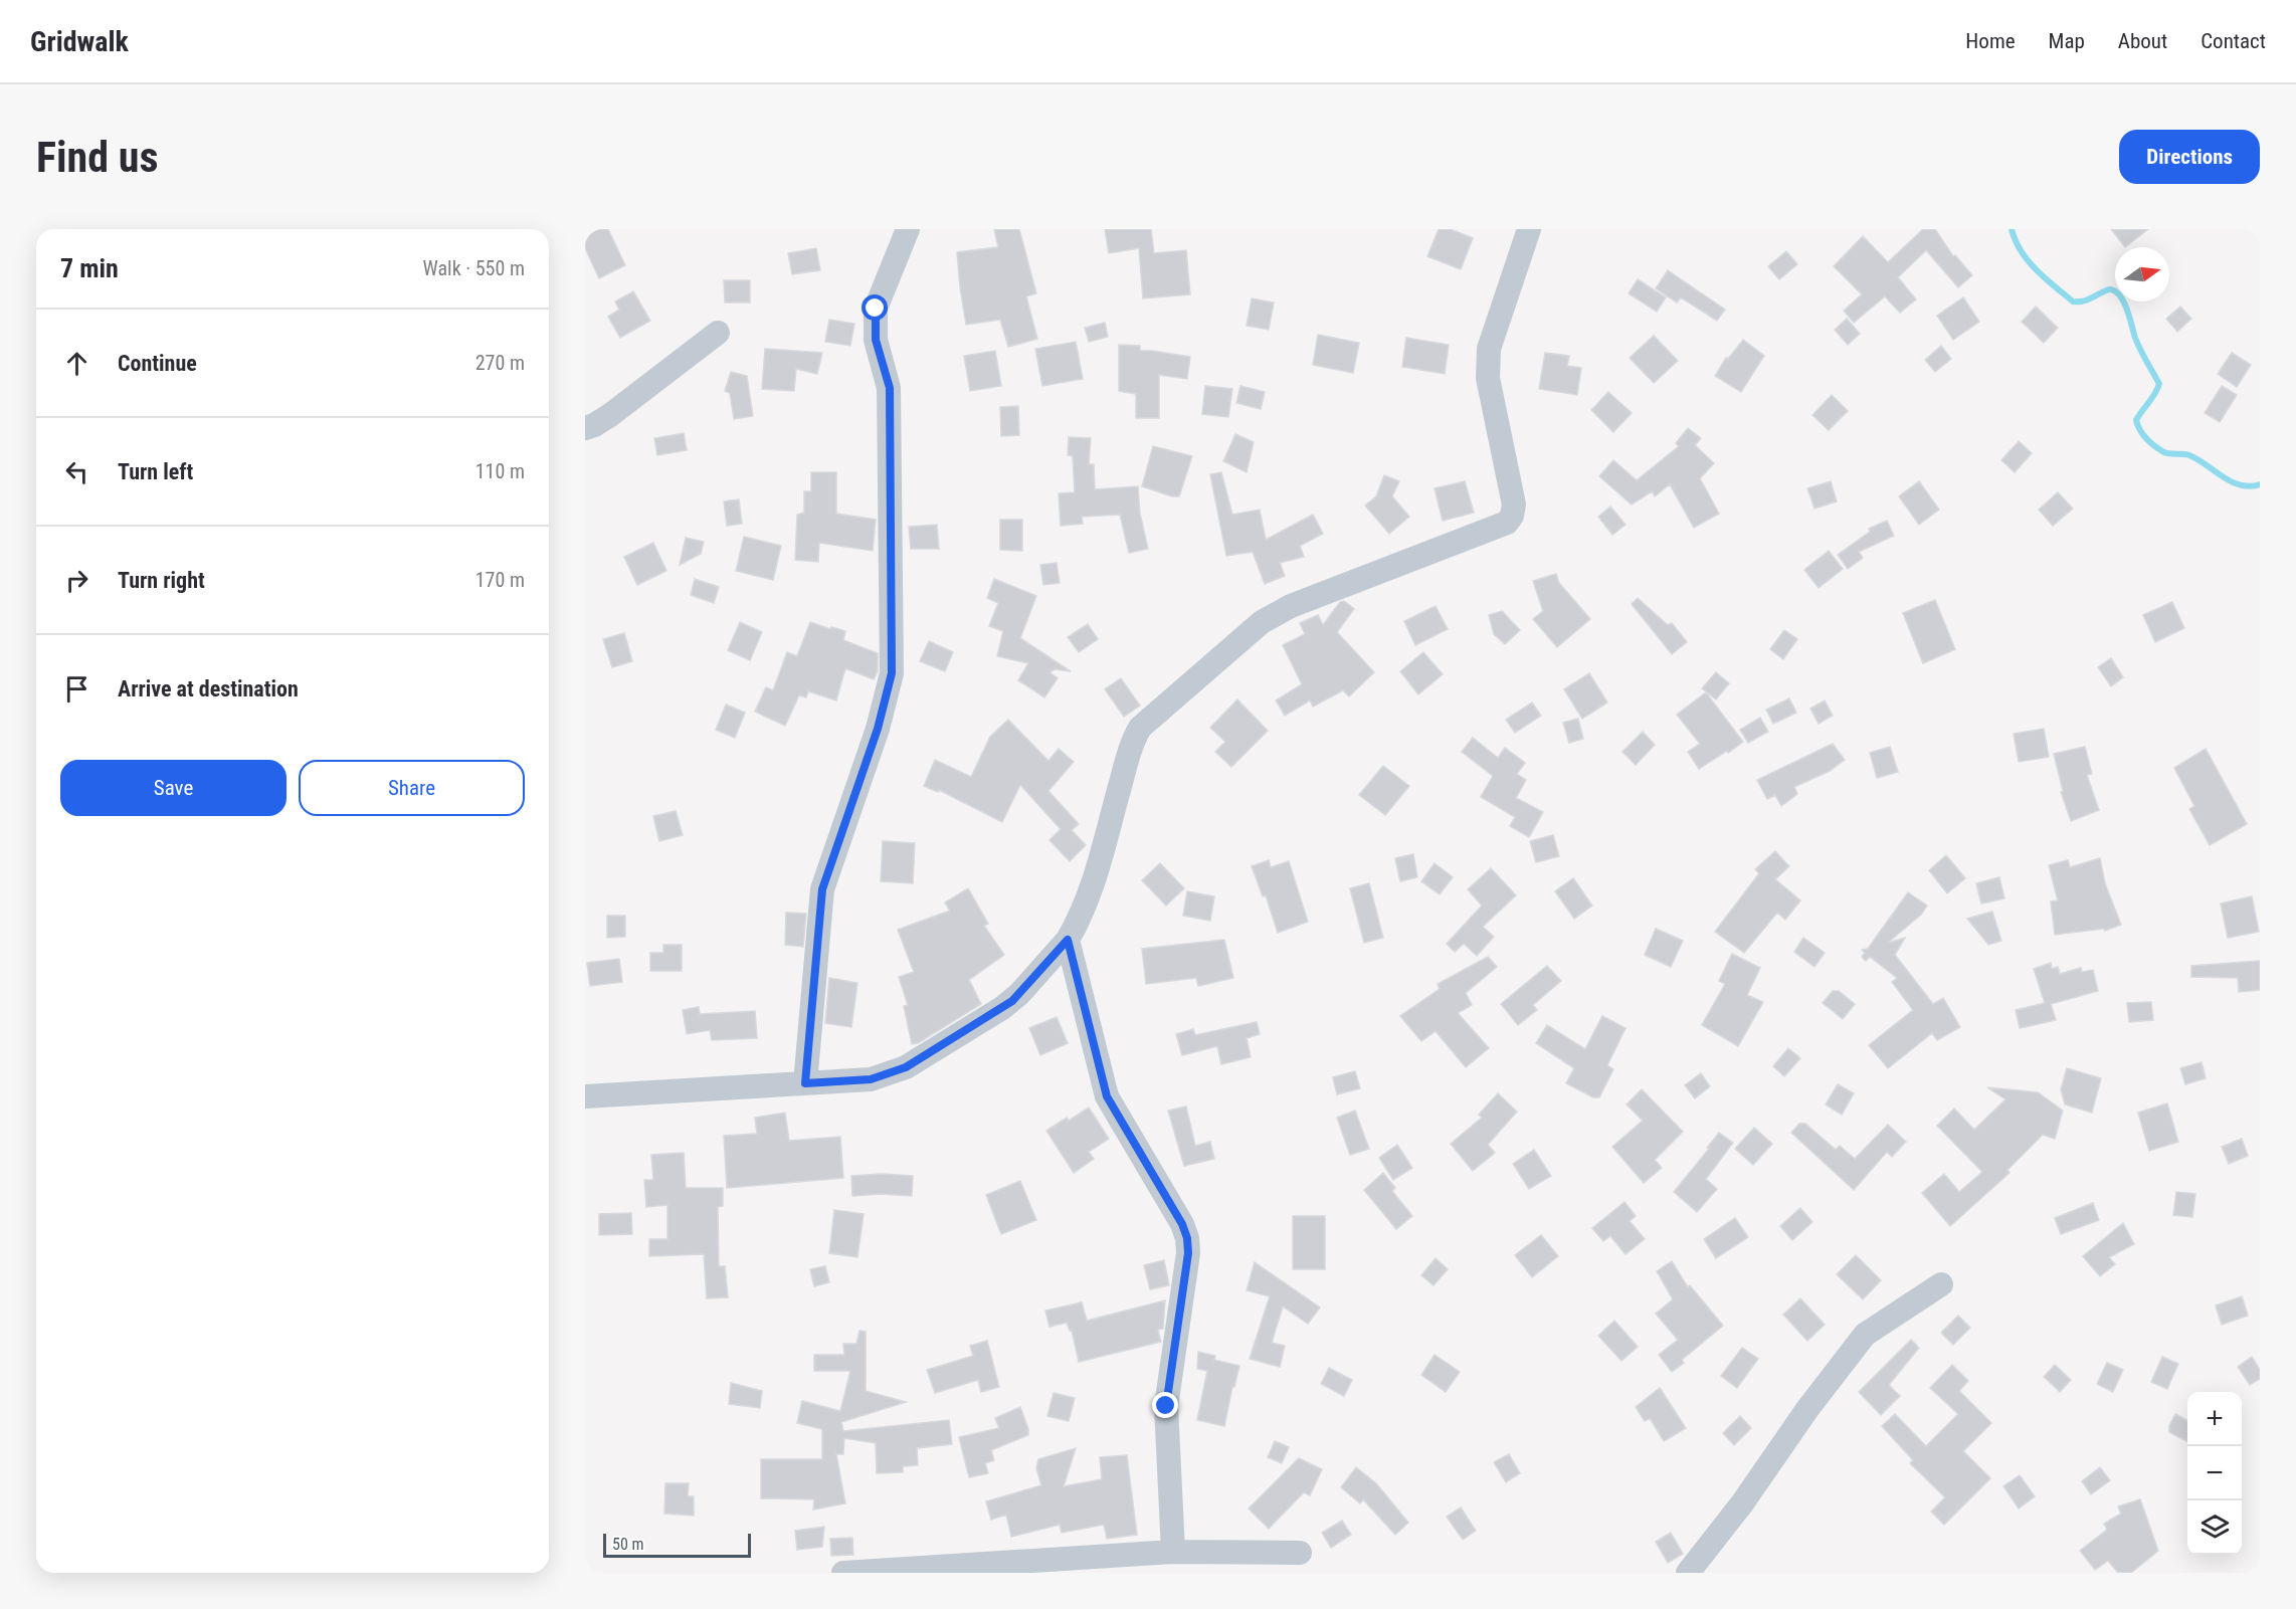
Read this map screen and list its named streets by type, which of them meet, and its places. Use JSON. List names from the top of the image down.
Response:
{
  "scale_bar": "50 m",
  "north": "right",
  "page": {
    "header": "Gridwalk",
    "nav": [
      "Home",
      "Map",
      "About",
      "Contact"
    ],
    "buttons": [
      "Directions",
      ["Save", "Share"]
    ],
    "title": "Find us",
    "heading": ["7 min", "Walk · 550 m"],
    "list": [
      ["Continue", "270 m"],
      ["Turn left", "110 m"],
      ["Turn right", "170 m"],
      "Arrive at destination"
    ],
    "map_buttons": ["+", "−"],
    "scale": "50 m"
  }
}
